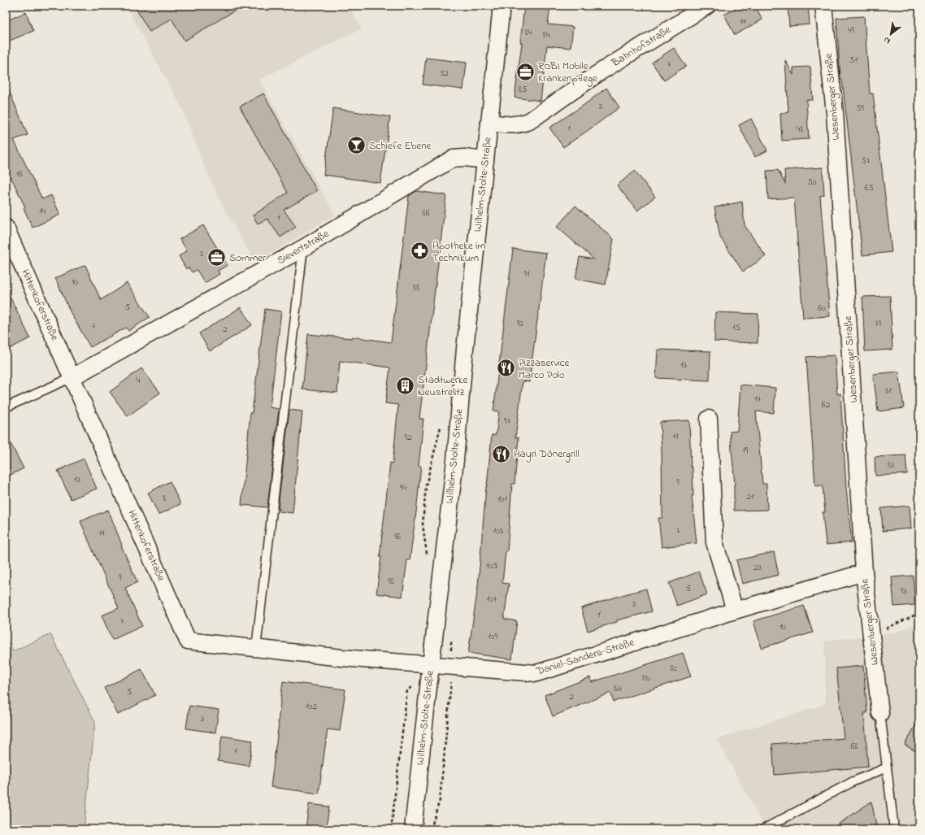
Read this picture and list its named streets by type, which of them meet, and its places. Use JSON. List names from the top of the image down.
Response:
{
  "streets": {
    "street": [
      "Bahnhofstraße",
      "Wesenberger Straße",
      "Wilhelm-Stolte-Straße",
      "Sievertstraße",
      "Hittenkoferstraße",
      "Daniel-Sanders-Straße"
    ]
  },
  "crossings": [
    ["Bahnhofstraße", "Wilhelm-Stolte-Straße"],
    ["Wesenberger Straße", "Daniel-Sanders-Straße"],
    ["Wilhelm-Stolte-Straße", "Sievertstraße"],
    ["Wilhelm-Stolte-Straße", "Hittenkoferstraße"],
    ["Wilhelm-Stolte-Straße", "Daniel-Sanders-Straße"],
    ["Sievertstraße", "Hittenkoferstraße"],
    ["Hittenkoferstraße", "Daniel-Sanders-Straße"]
  ],
  "places": {
    "office": ["ROBI Mobile Krankenpflege", "Sommer"],
    "bar": ["Schiefe Ebene"],
    "pharmacy": ["Apotheke im Technikum"],
    "restaurant": ["Pizzaservice Marco Polo", "Hayri Dönergrill"],
    "building": ["Stadtwerke Neustrelitz"]
  },
  "house_numbers": [
    "11",
    "49",
    "84",
    "84",
    "51",
    "7",
    "82",
    "85",
    "3",
    "59",
    "1",
    "48",
    "57",
    "16",
    "50",
    "65",
    "14",
    "86",
    "1",
    "3",
    "91",
    "10",
    "88",
    "5",
    "60",
    "93",
    "79",
    "7",
    "15",
    "2",
    "13",
    "4",
    "81",
    "17",
    "62",
    "97",
    "11",
    "92",
    "19",
    "83",
    "13",
    "9",
    "94",
    "21",
    "8",
    "101",
    "103",
    "7",
    "11",
    "96",
    "105",
    "23",
    "9",
    "98",
    "5",
    "93",
    "107",
    "3",
    "1",
    "7",
    "10",
    "109",
    "8c",
    "8b",
    "8a",
    "5",
    "2",
    "102",
    "3",
    "68",
    "1"
  ],
  "north": "bottom left"
}
